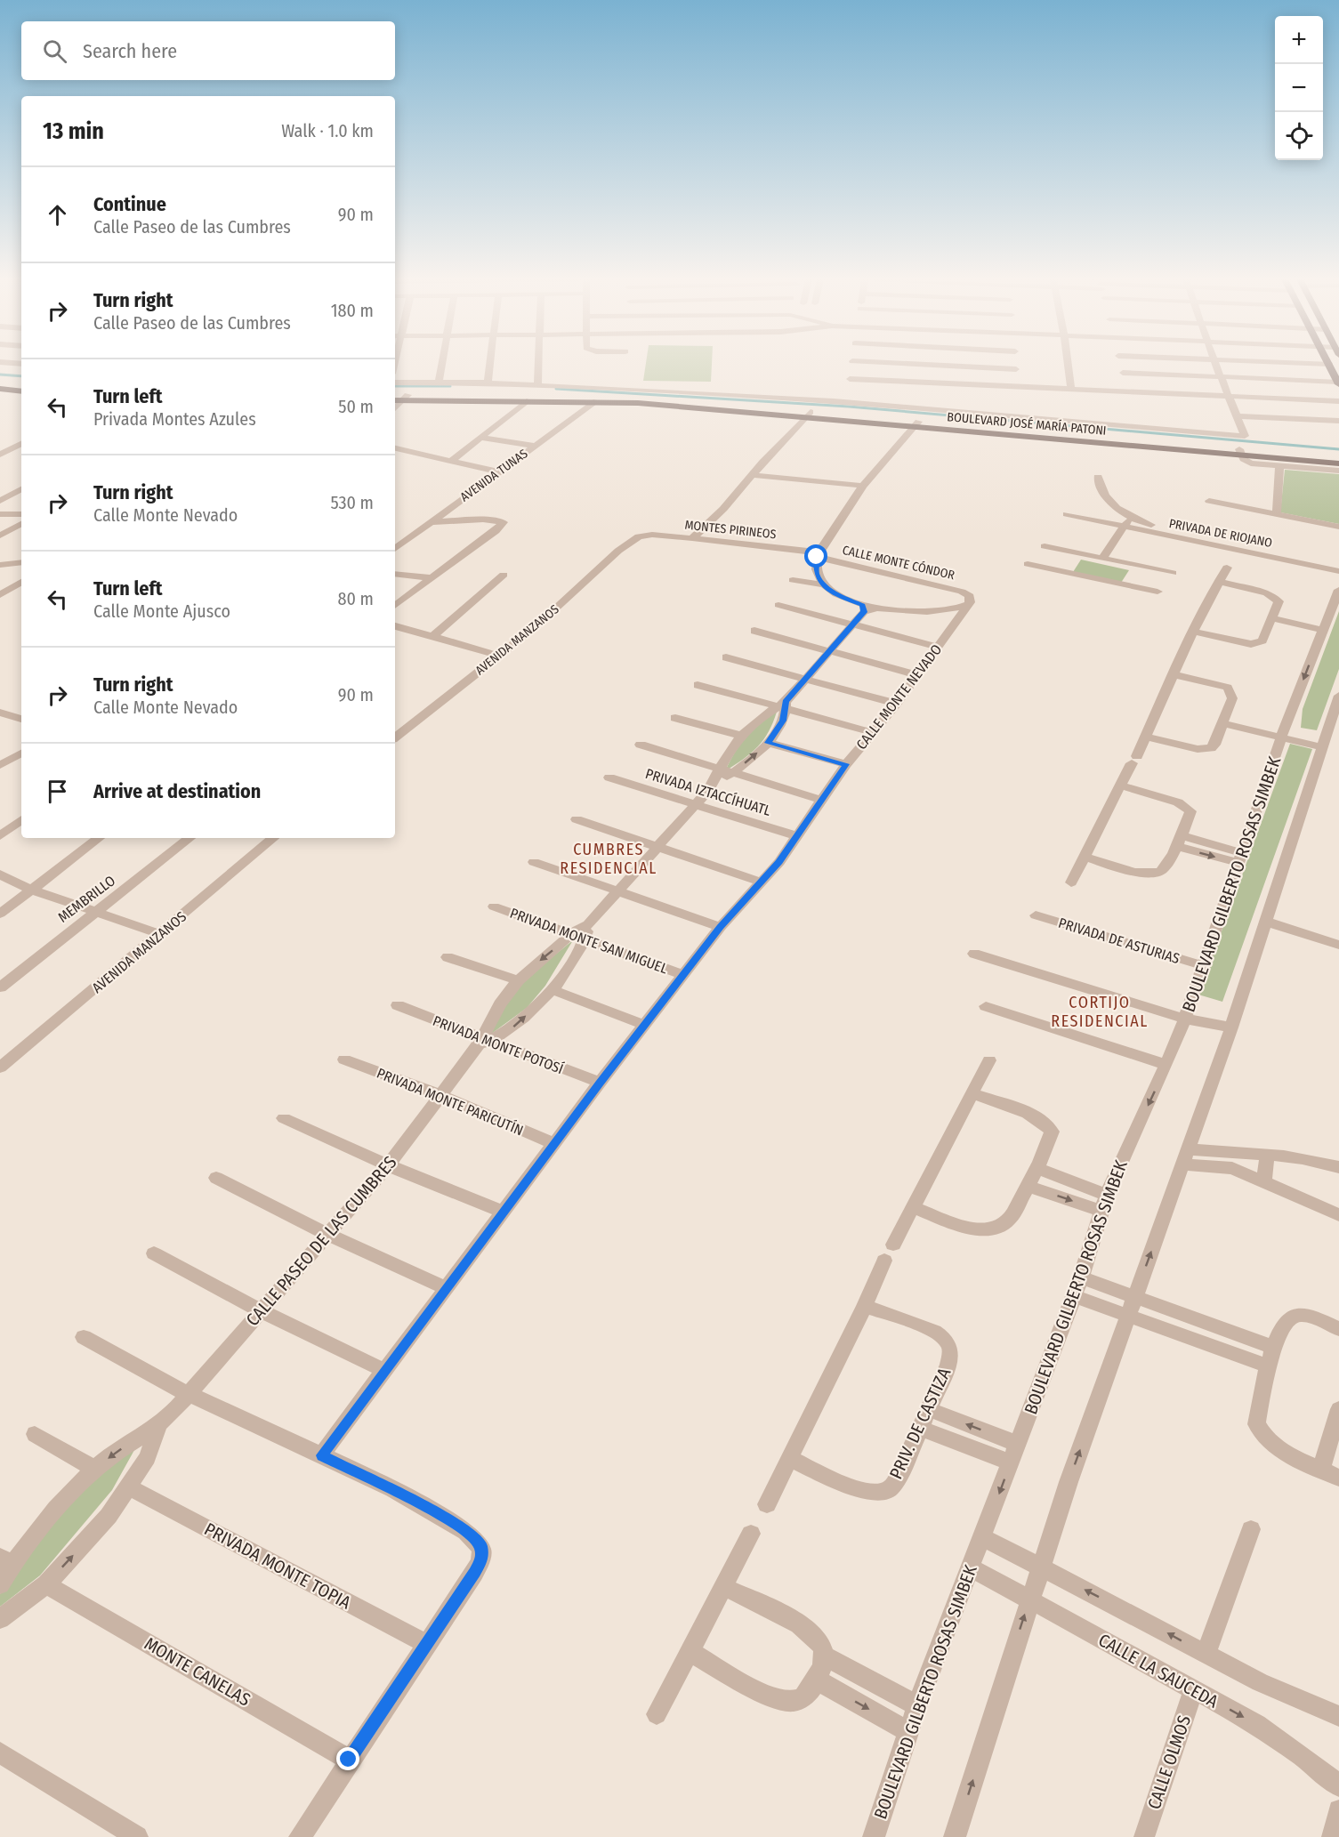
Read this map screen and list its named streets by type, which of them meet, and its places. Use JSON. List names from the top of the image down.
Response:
{
  "streets": {
    "main road": ["BOULEVARD JOSÉ MARÍA PATONI"],
    "street": [
      "AVENIDA TUNAS",
      "MONTES PIRINEOS",
      "PRIVADA DE RIOJANO",
      "CALLE MONTE CÓNDOR",
      "AVENIDA MANZANOS",
      "CALLE MONTE NEVADO",
      "PRIVADA IZTACCÍHUATL",
      "BOULEVARD GILBERTO ROSAS SIMBEK",
      "MEMBRILLO",
      "PRIVADA MONTE SAN MIGUEL",
      "PRIVADA DE ASTURIAS",
      "PRIVADA MONTE POTOSÍ",
      "PRIVADA MONTE PARICUTÍN",
      "CALLE PASEO DE LAS CUMBRES",
      "PRIV. DE CASTIZA",
      "PRIVADA MONTE TOPIA",
      "CALLE LA SAUCEDA",
      "MONTE CANELAS",
      "CALLE OLMOS"
    ]
  },
  "crossings": [
    ["BOULEVARD JOSÉ MARÍA PATONI", "AVENIDA TUNAS"],
    ["MONTES PIRINEOS", "CALLE MONTE CÓNDOR"],
    ["MONTES PIRINEOS", "AVENIDA MANZANOS"],
    ["CALLE MONTE CÓNDOR", "CALLE MONTE NEVADO"],
    ["CALLE MONTE NEVADO", "PRIVADA IZTACCÍHUATL"],
    ["CALLE MONTE NEVADO", "PRIVADA MONTE SAN MIGUEL"],
    ["CALLE MONTE NEVADO", "PRIVADA MONTE POTOSÍ"],
    ["CALLE MONTE NEVADO", "PRIVADA MONTE PARICUTÍN"],
    ["PRIVADA IZTACCÍHUATL", "CALLE PASEO DE LAS CUMBRES"],
    ["BOULEVARD GILBERTO ROSAS SIMBEK", "PRIVADA DE ASTURIAS"],
    ["BOULEVARD GILBERTO ROSAS SIMBEK", "CALLE LA SAUCEDA"],
    ["PRIVADA MONTE SAN MIGUEL", "CALLE PASEO DE LAS CUMBRES"],
    ["PRIVADA MONTE POTOSÍ", "CALLE PASEO DE LAS CUMBRES"],
    ["PRIVADA MONTE PARICUTÍN", "CALLE PASEO DE LAS CUMBRES"],
    ["CALLE PASEO DE LAS CUMBRES", "PRIVADA MONTE TOPIA"],
    ["CALLE PASEO DE LAS CUMBRES", "MONTE CANELAS"],
    ["CALLE LA SAUCEDA", "CALLE OLMOS"]
  ],
  "districts": ["CUMBRES RESIDENCIAL", "CORTIJO RESIDENCIAL"],
  "page": {
    "map_buttons": ["+", "−"],
    "search": "Search here",
    "heading": ["13 min", "Walk · 1.0 km"],
    "list": [
      ["Continue", "Calle Paseo de las Cumbres", "90 m"],
      ["Turn right", "Calle Paseo de las Cumbres", "180 m"],
      ["Turn left", "Privada Montes Azules", "50 m"],
      ["Turn right", "Calle Monte Nevado", "530 m"],
      ["Turn left", "Calle Monte Ajusco", "80 m"],
      ["Turn right", "Calle Monte Nevado", "90 m"],
      "Arrive at destination"
    ]
  }
}
